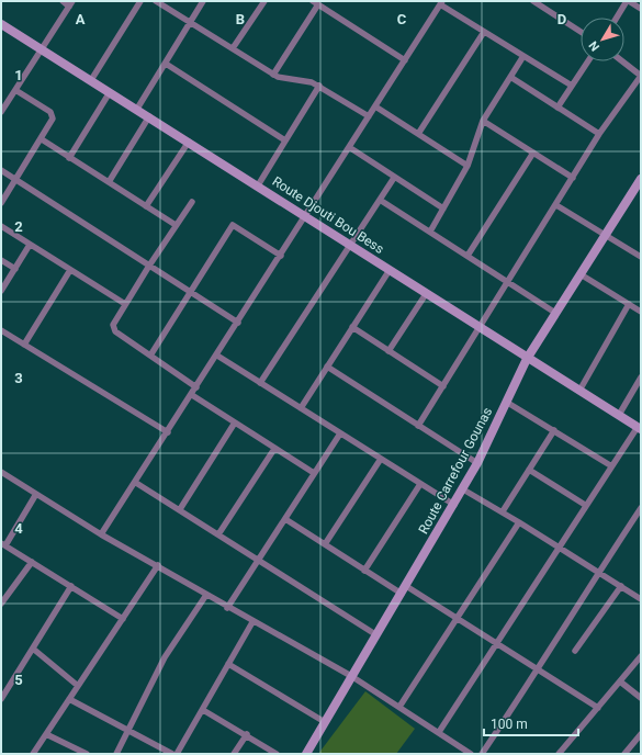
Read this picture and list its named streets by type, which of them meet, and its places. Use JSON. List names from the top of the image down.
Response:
{
  "streets": {
    "main road": ["Route Djouti Bou Bess", "Route Carrefour Gounas"]
  },
  "crossings": [
    ["Route Djouti Bou Bess", "Route Carrefour Gounas"]
  ],
  "scale_bar": "100 m",
  "north": "bottom left",
  "grid": {
    "columns": [
      "A",
      "B",
      "C",
      "D"
    ],
    "rows": [
      "1",
      "2",
      "3",
      "4",
      "5"
    ]
  }
}
